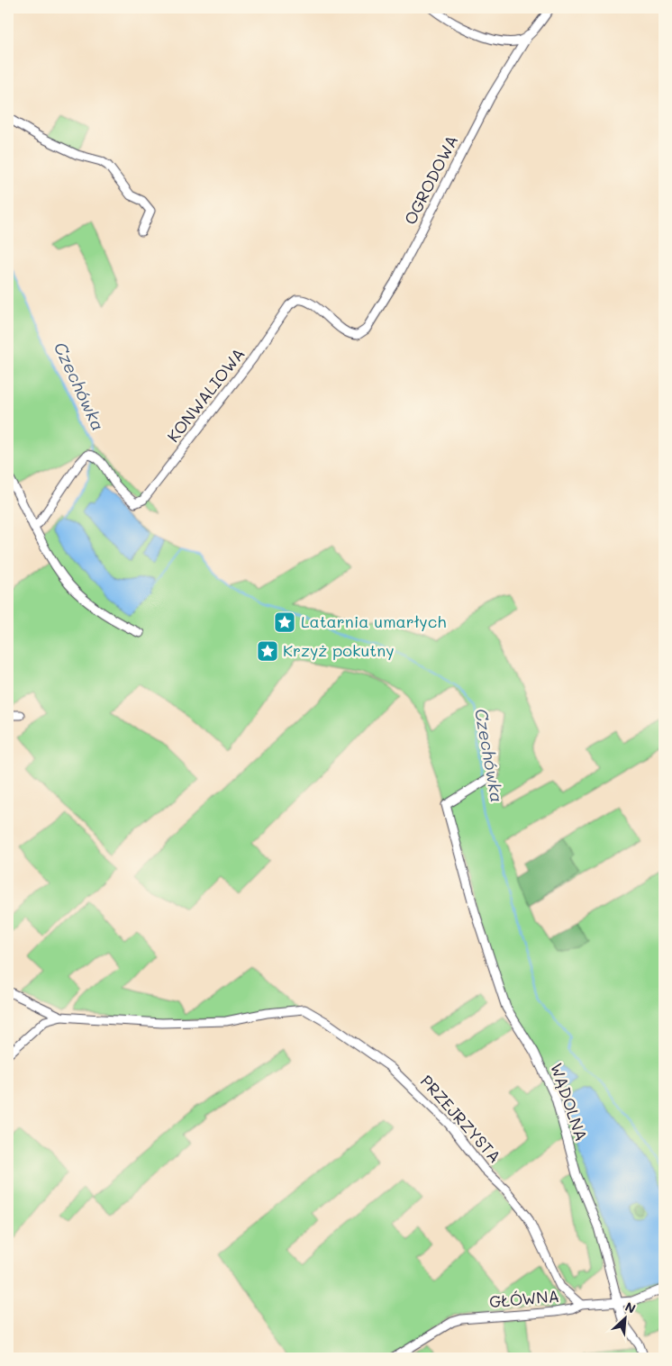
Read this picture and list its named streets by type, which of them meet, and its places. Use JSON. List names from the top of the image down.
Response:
{
  "streets": {
    "street": [
      "OGRODOWA",
      "KONWALIOWA",
      "WĄDOLNA",
      "PRZEJRZYSTA",
      "GŁÓWNA"
    ]
  },
  "crossings": [
    ["OGRODOWA", "KONWALIOWA"],
    ["WĄDOLNA", "GŁÓWNA"],
    ["PRZEJRZYSTA", "GŁÓWNA"]
  ],
  "water": ["Czechówka"],
  "places": {
    "place": ["Latarnia umarłych", "Krzyż pokutny"]
  },
  "north": "top right"
}
